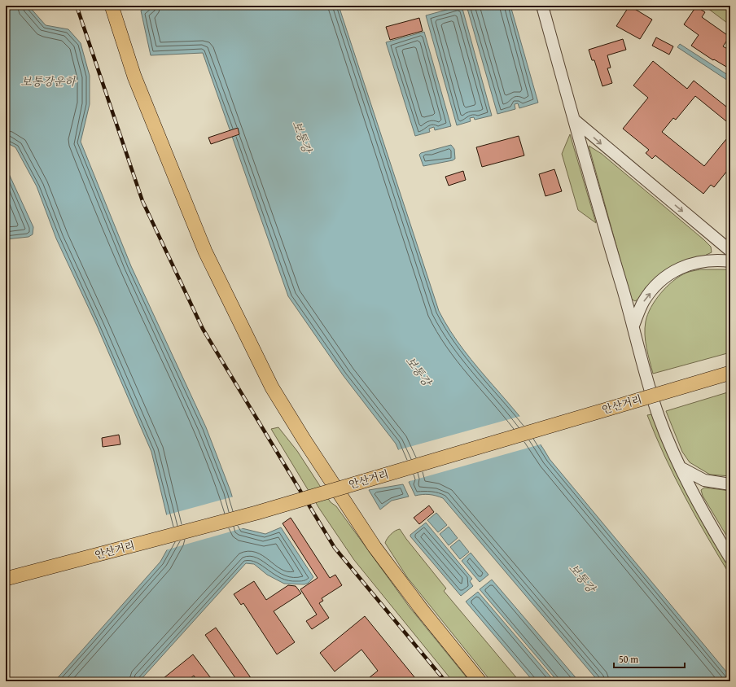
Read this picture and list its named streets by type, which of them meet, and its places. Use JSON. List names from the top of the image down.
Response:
{
  "streets": {
    "main road": ["안산거리"]
  },
  "water": ["보통강운하", "보통강"],
  "scale_bar": "50 m"
}
